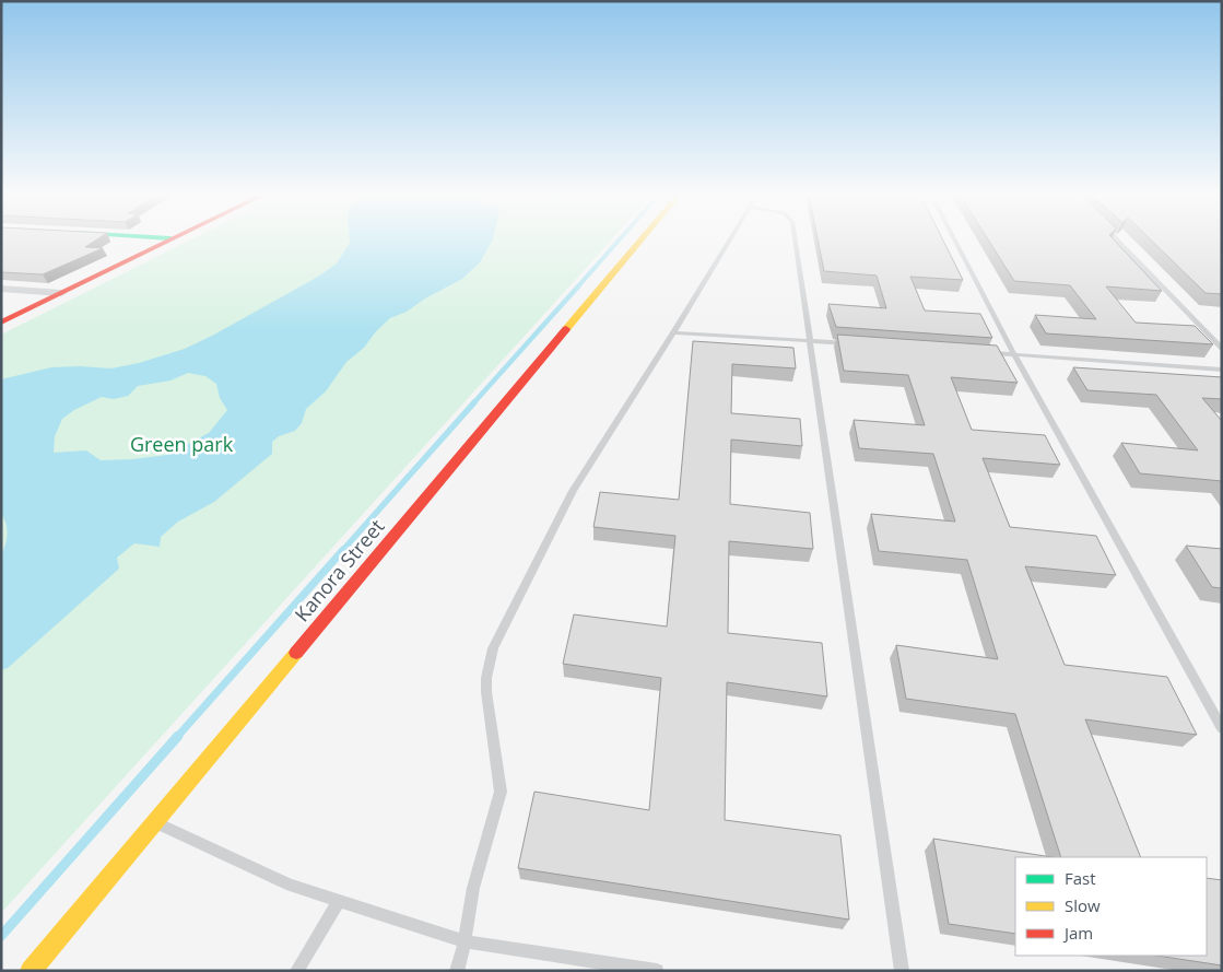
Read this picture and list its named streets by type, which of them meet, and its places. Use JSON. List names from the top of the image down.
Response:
{
  "streets": {
    "street": ["Kanora Street"]
  },
  "parks": ["Green park"],
  "legend": ["Fast", "Slow", "Jam"]
}
